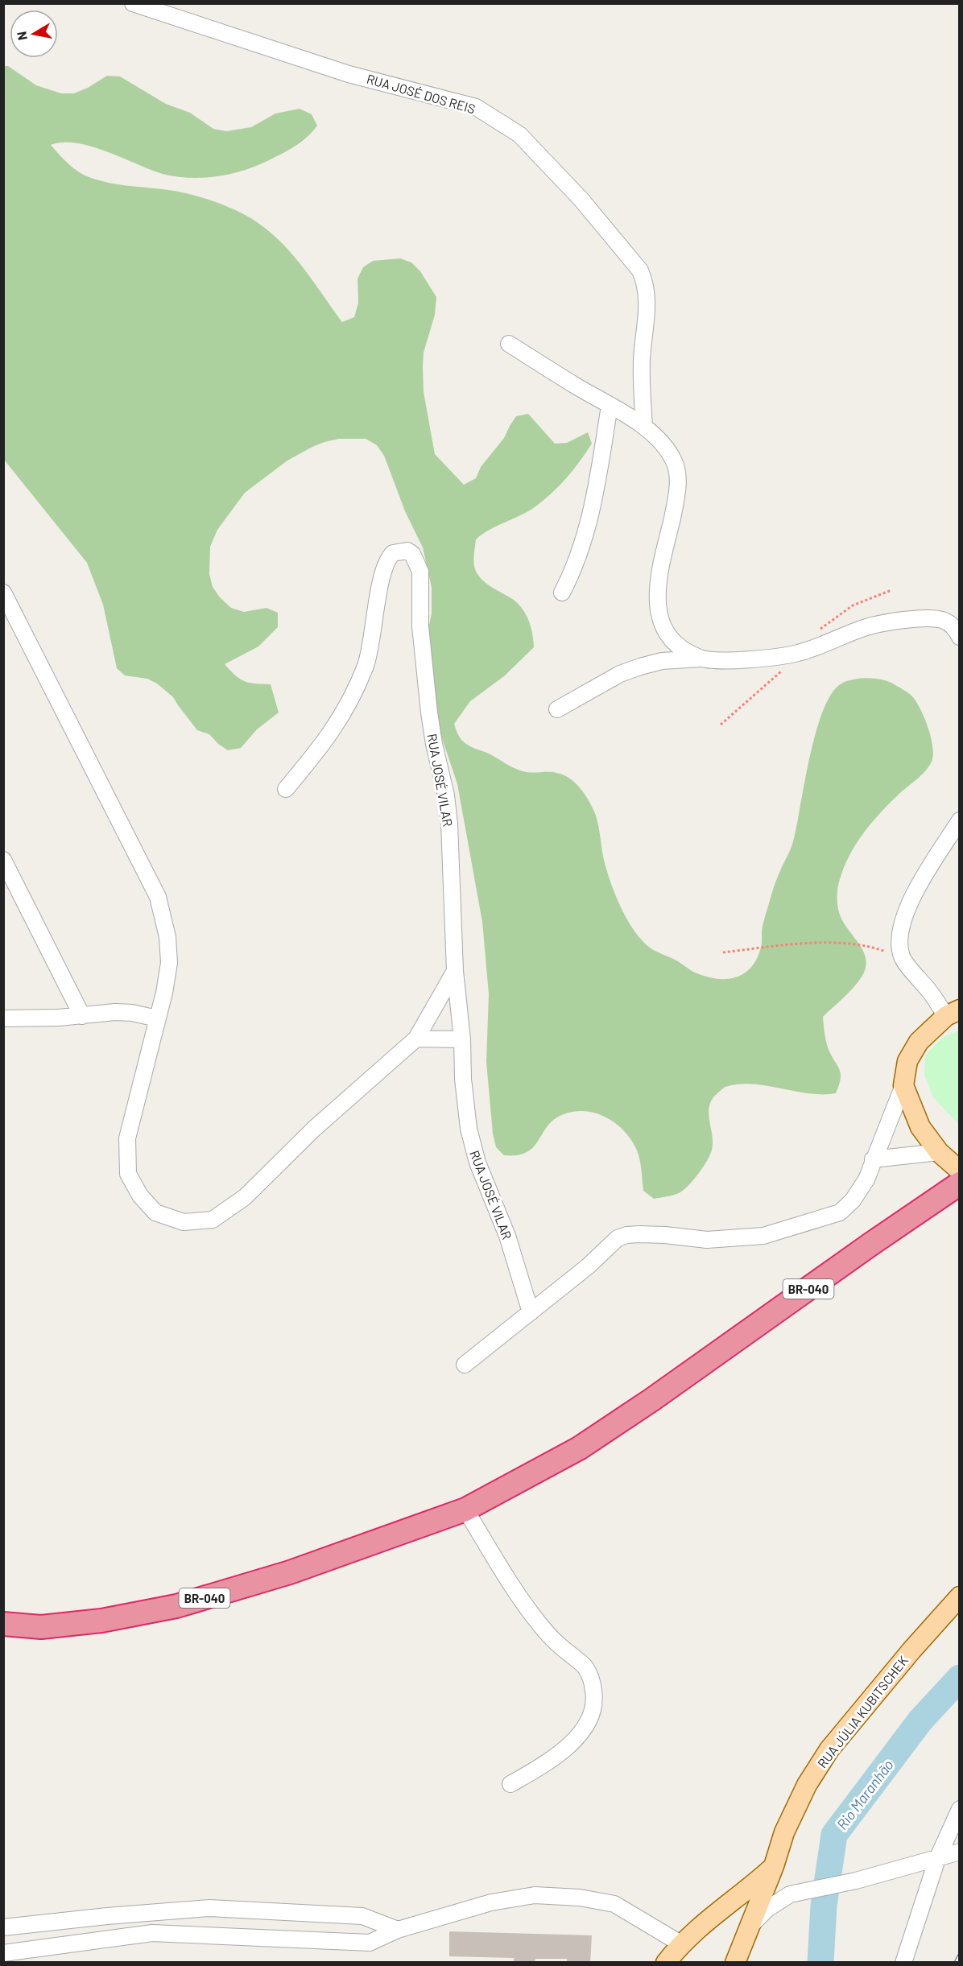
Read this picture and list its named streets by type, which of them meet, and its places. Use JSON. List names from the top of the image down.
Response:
{
  "streets": {
    "highway": ["BR-040"],
    "main road": ["RUA JÚLIA KUBITSCHEK"],
    "street": ["RUA JOSÉ DOS REIS", "RUA JOSÉ VILAR"]
  },
  "water": ["Rio Maranhão"],
  "north": "left"
}
